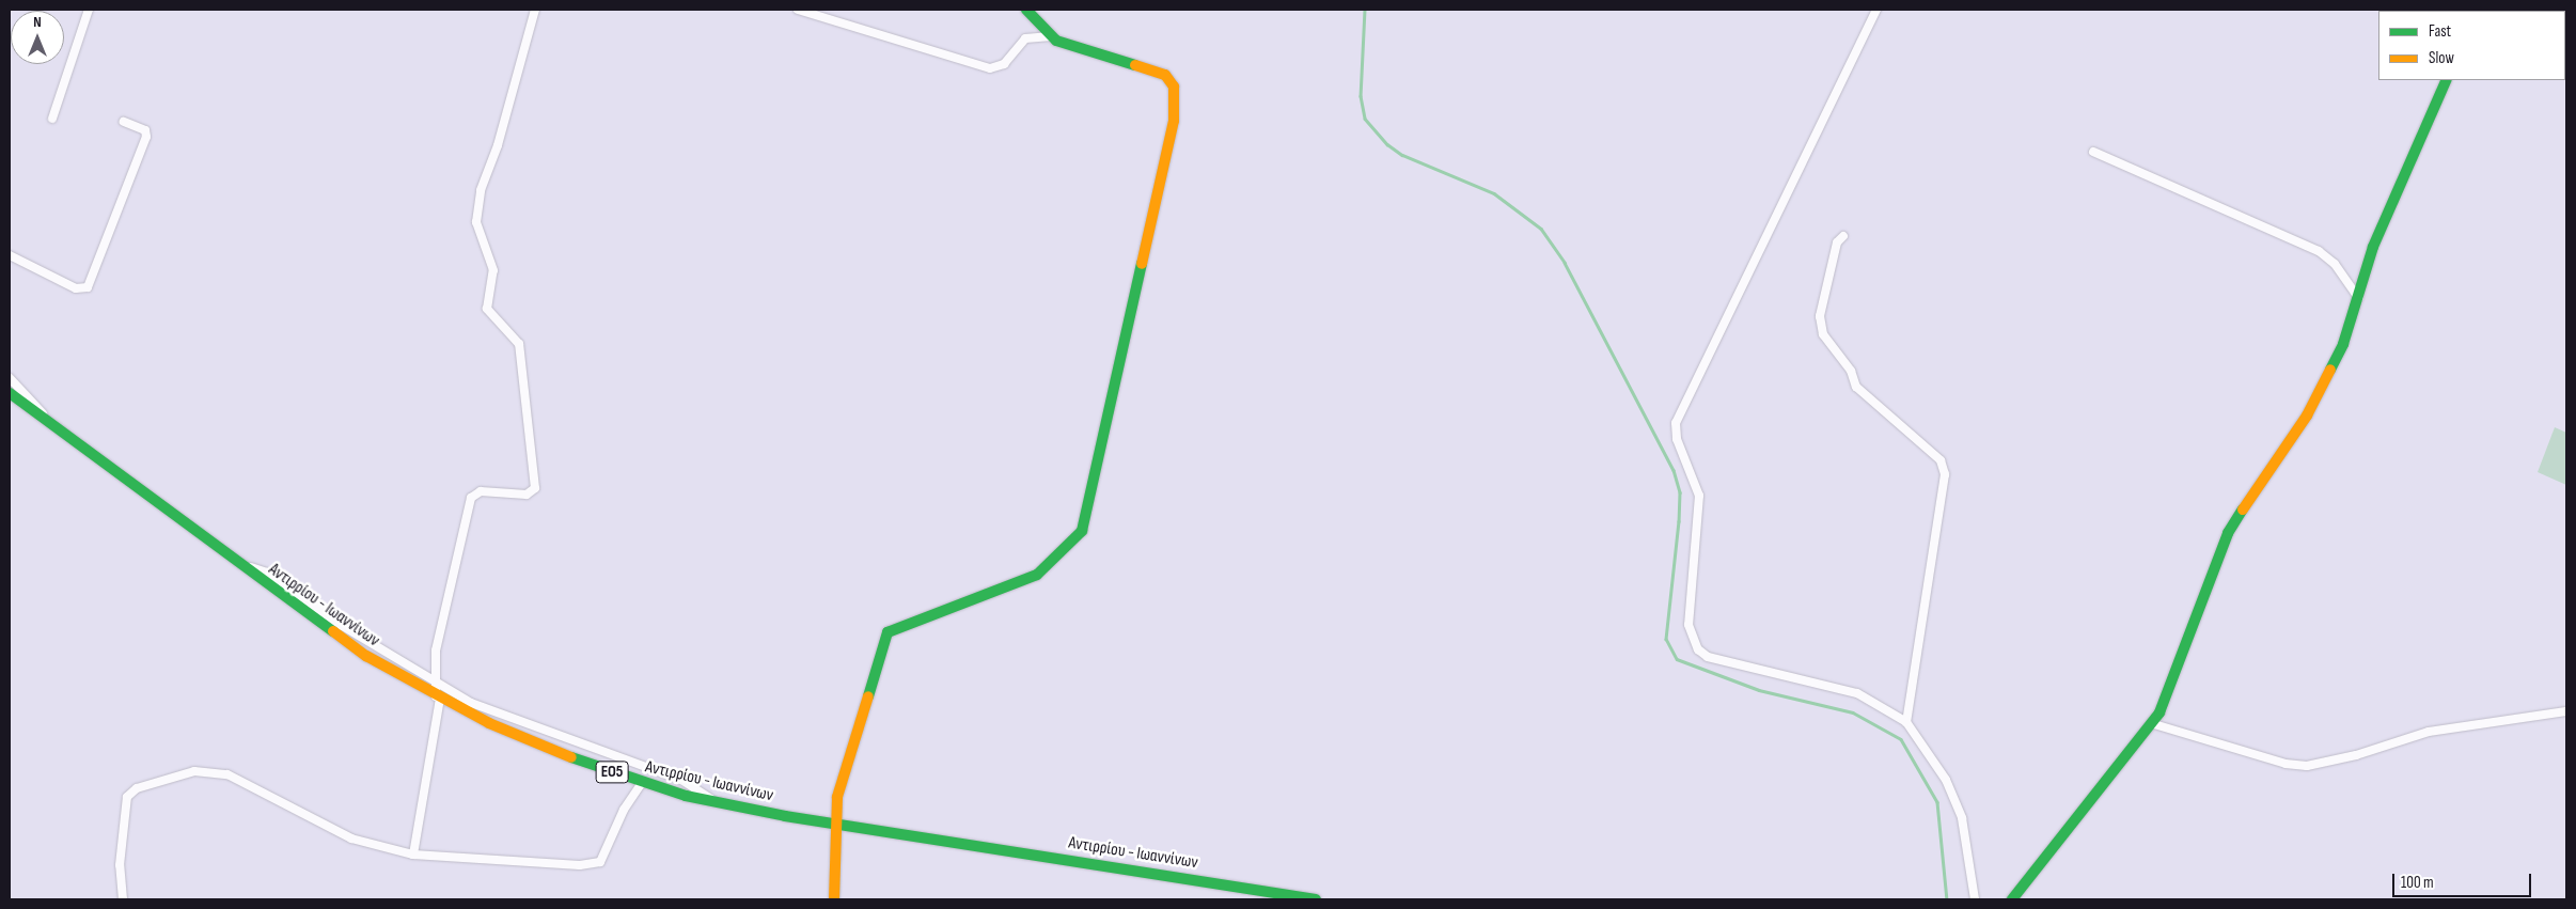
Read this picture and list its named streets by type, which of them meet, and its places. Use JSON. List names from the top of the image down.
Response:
{
  "streets": {
    "street": ["Αντιρρίου - Ιωαννίνων", "ΕΟ5"]
  },
  "legend": ["Fast", "Slow"],
  "scale_bar": "100 m",
  "north": "top"
}
